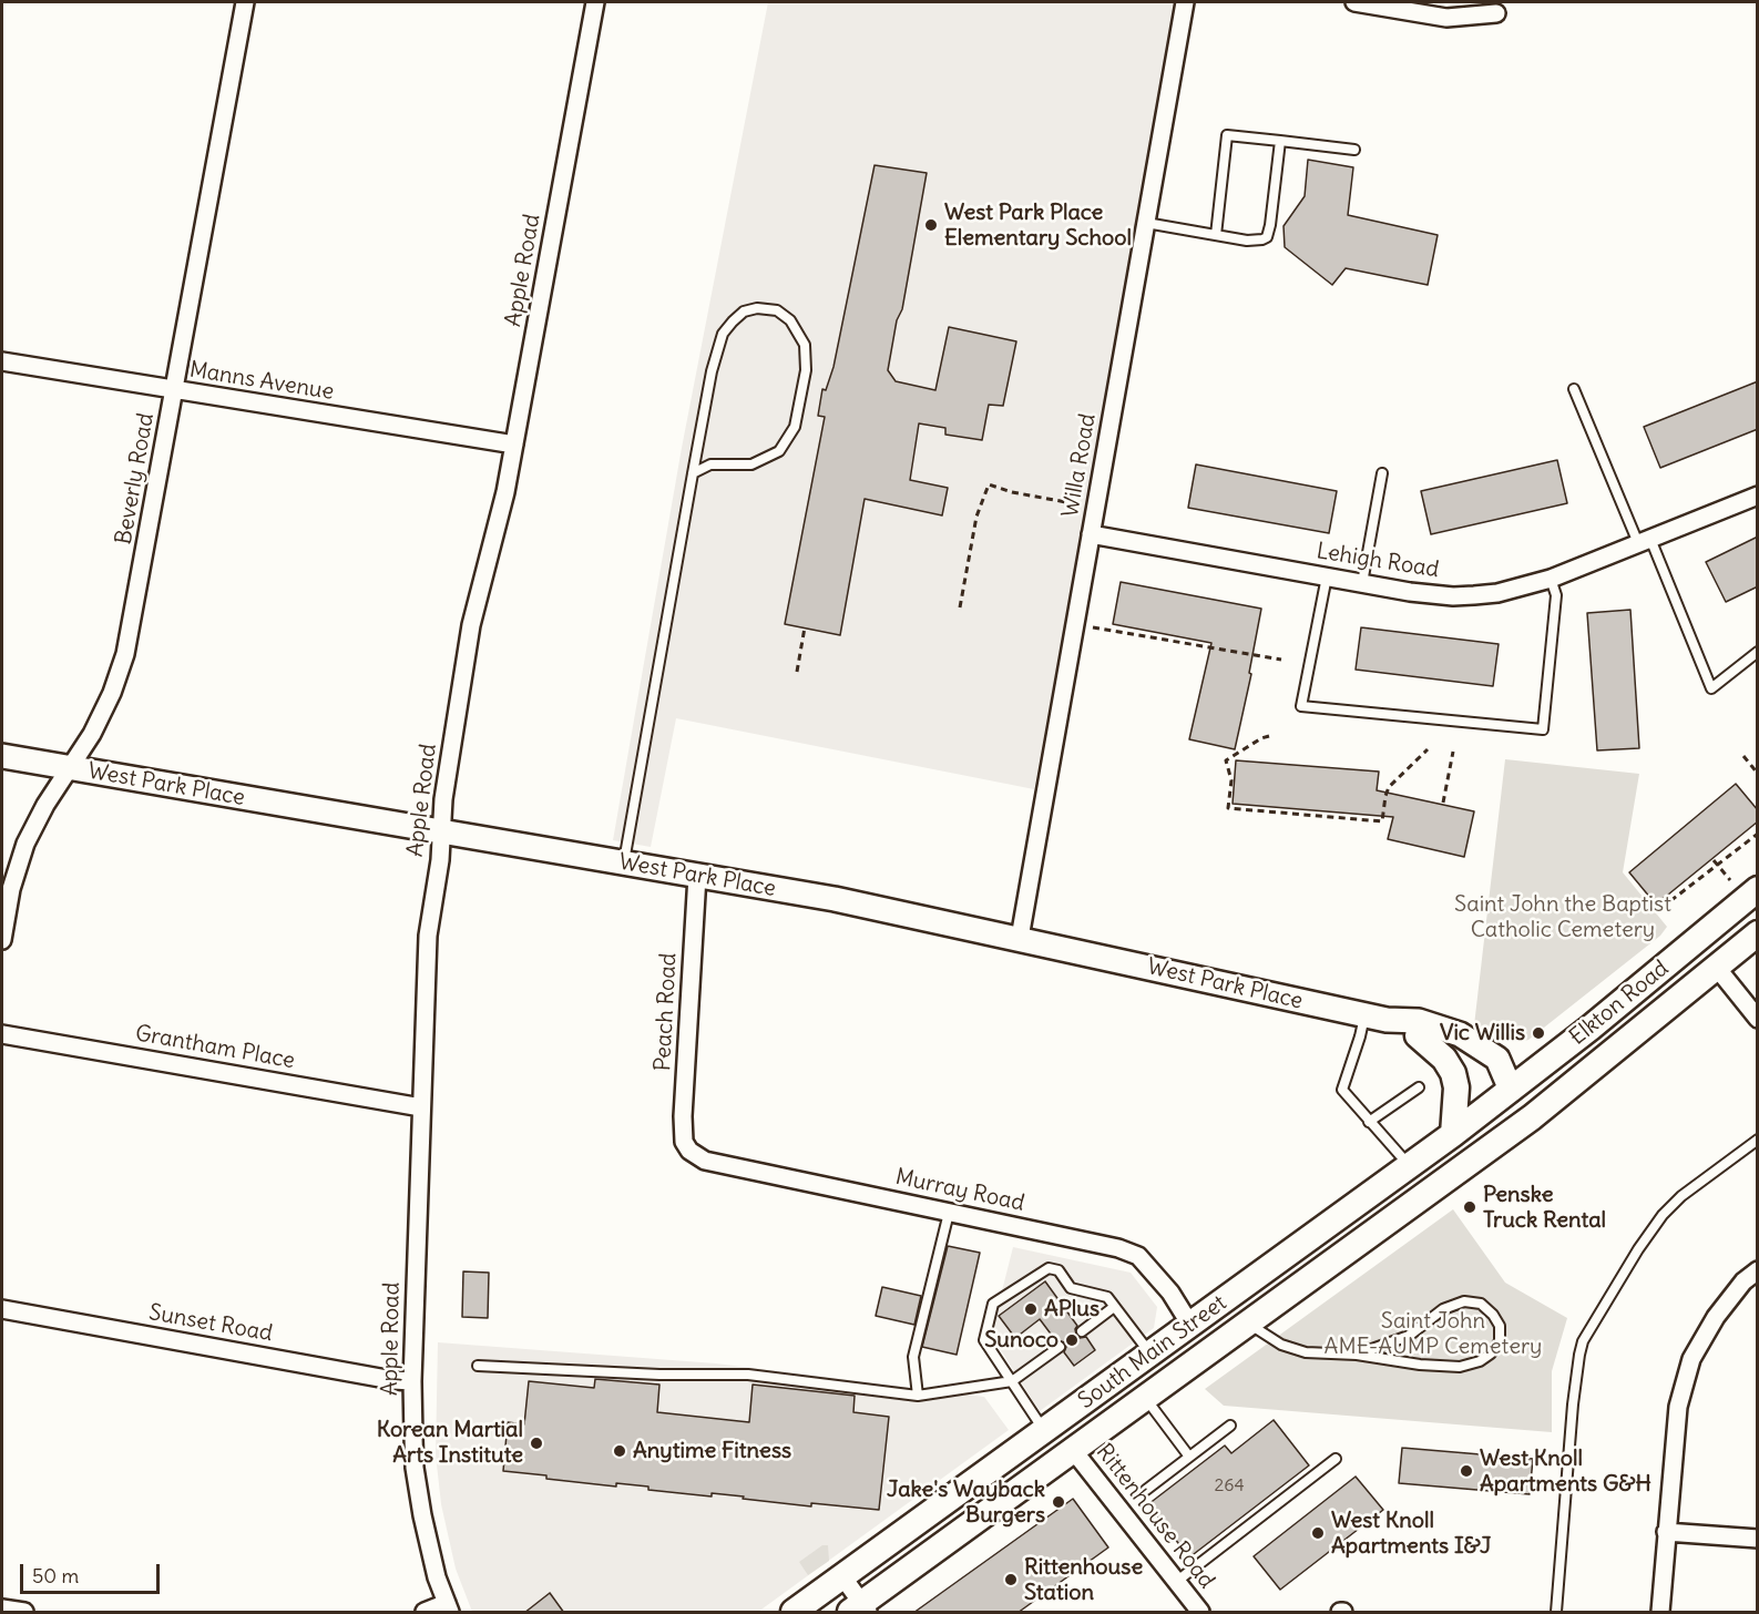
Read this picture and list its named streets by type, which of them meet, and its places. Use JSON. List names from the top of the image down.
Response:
{
  "streets": {
    "main road": ["Elkton Road", "South Main Street"],
    "street": [
      "Apple Road",
      "Manns Avenue",
      "Willa Road",
      "Beverly Road",
      "Lehigh Road",
      "West Park Place",
      "Peach Road",
      "Grantham Place",
      "Murray Road",
      "Sunset Road",
      "Rittenhouse Road"
    ]
  },
  "crossings": [
    ["Apple Road", "Manns Avenue"],
    ["Apple Road", "West Park Place"],
    ["Apple Road", "Grantham Place"],
    ["Apple Road", "Sunset Road"],
    ["Manns Avenue", "Beverly Road"],
    ["Willa Road", "Lehigh Road"],
    ["Willa Road", "West Park Place"],
    ["Beverly Road", "West Park Place"],
    ["West Park Place", "Elkton Road"],
    ["West Park Place", "Peach Road"],
    ["West Park Place", "South Main Street"],
    ["Elkton Road", "South Main Street"],
    ["Peach Road", "Murray Road"],
    ["Murray Road", "South Main Street"],
    ["South Main Street", "Rittenhouse Road"]
  ],
  "parks": ["Saint John the Baptist Catholic Cemetery", "Saint John AME-AUMP Cemetery"],
  "places": [
    "West Park Place Elementary School",
    "Vic Willis",
    "Penske Truck Rental",
    "APlus",
    "Sunoco",
    "Korean Martial Arts Institute",
    "Anytime Fitness",
    "West Knoll Apartments G&H",
    "Jake's Wayback Burgers",
    "West Knoll Apartments I&J",
    "Rittenhouse Station"
  ],
  "house_numbers": ["264"],
  "scale_bar": "50 m"
}
